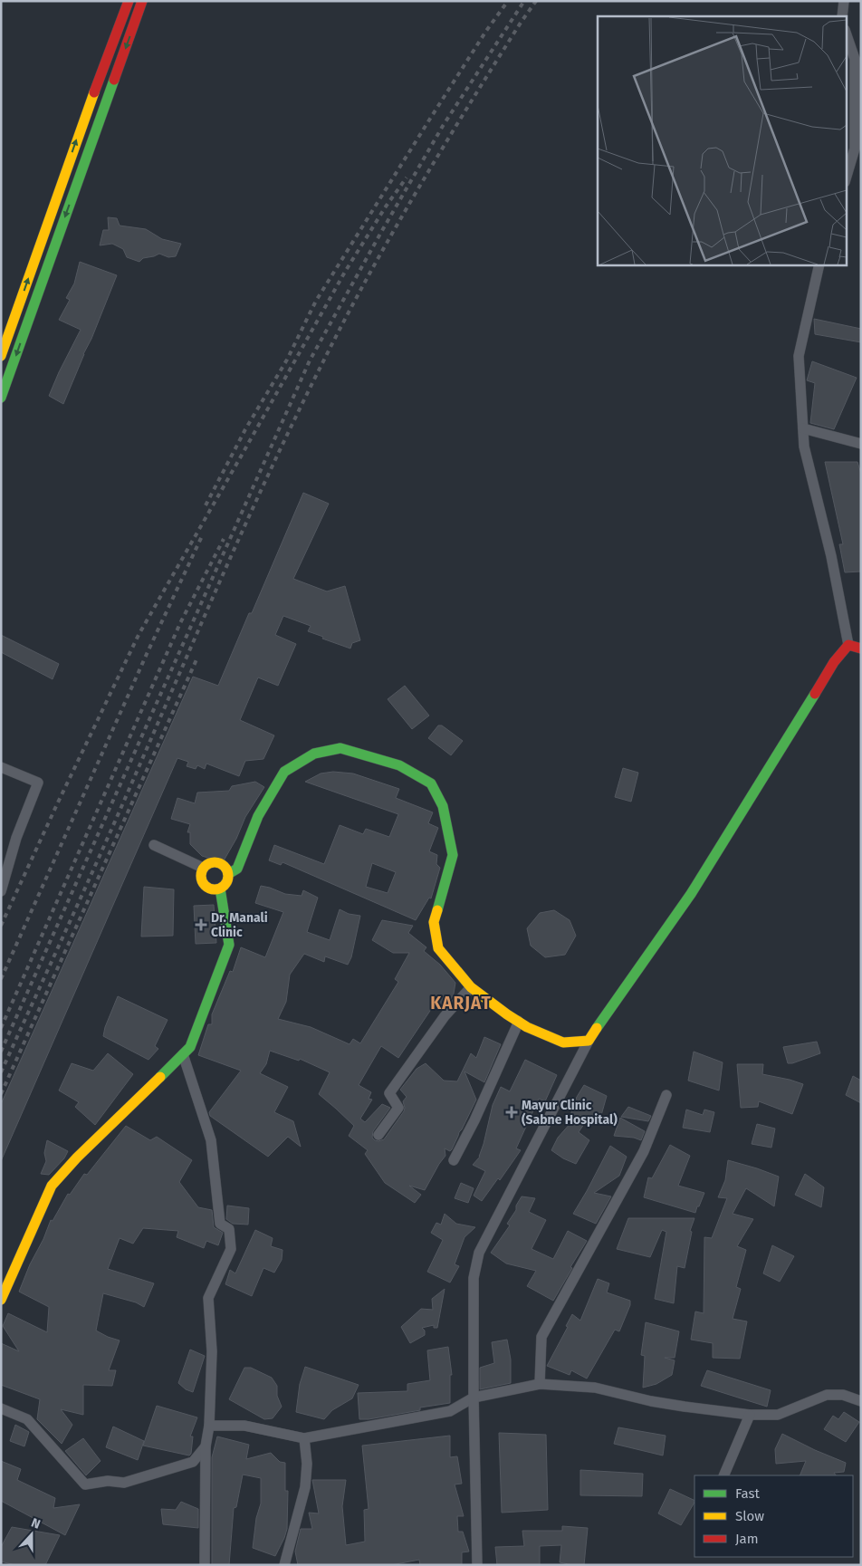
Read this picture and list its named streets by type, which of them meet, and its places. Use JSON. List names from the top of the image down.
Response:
{
  "districts": ["KARJAT"],
  "places": {
    "health": ["Dr. Manali Clinic", "Mayur Clinic (Sabne Hospital)"]
  },
  "legend": ["Fast", "Slow", "Jam"],
  "north": "top"
}
